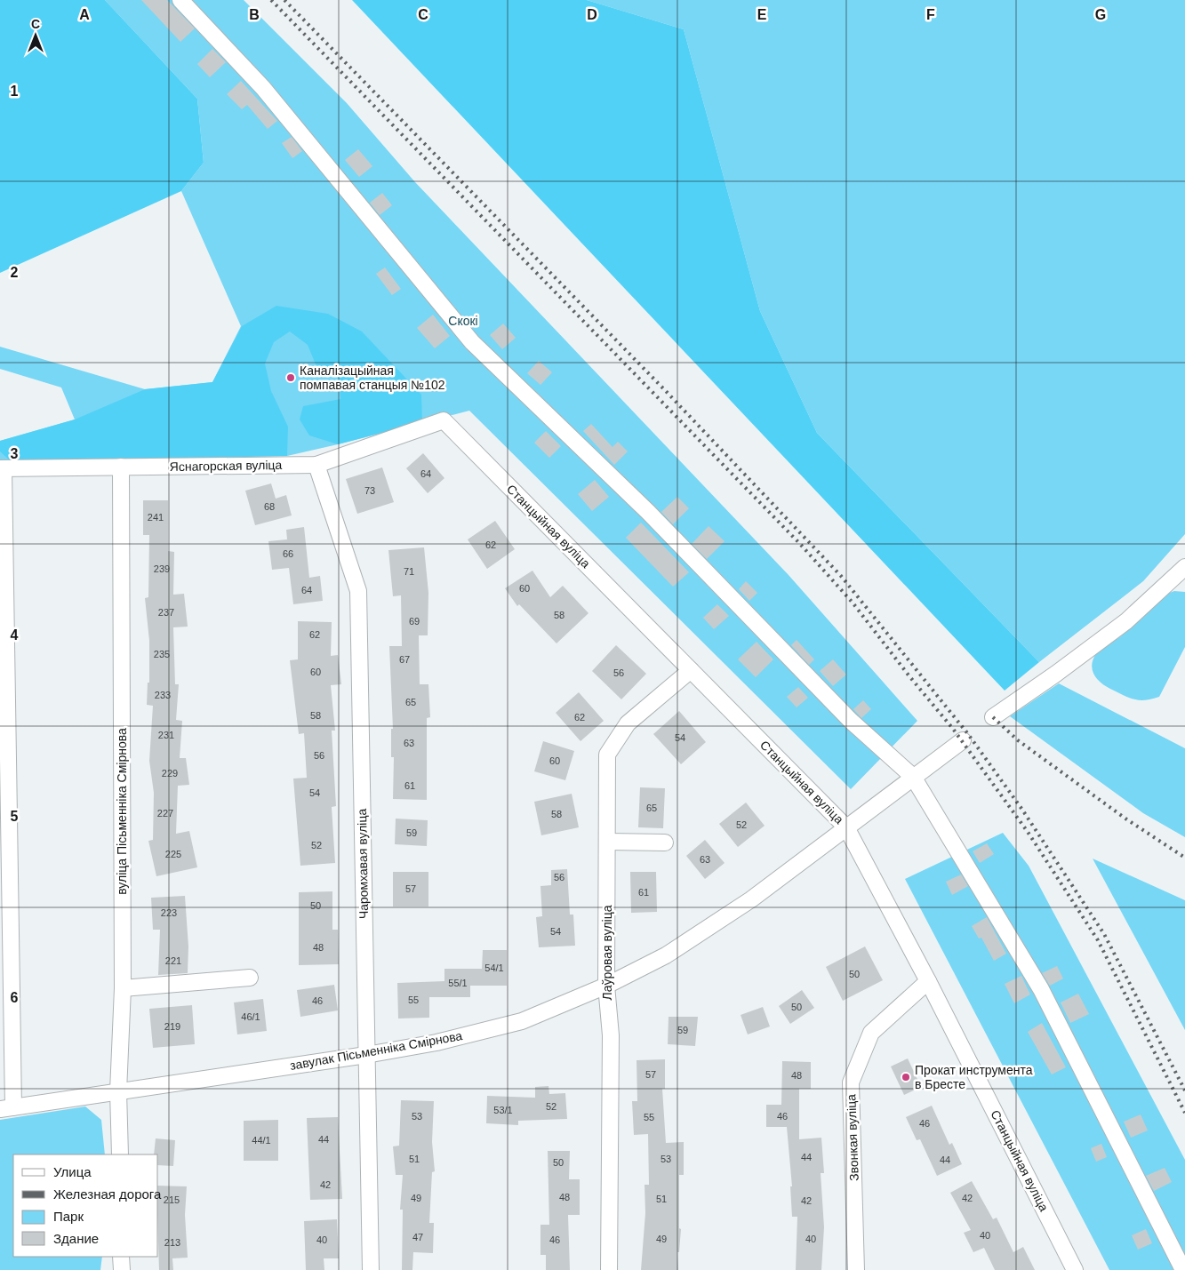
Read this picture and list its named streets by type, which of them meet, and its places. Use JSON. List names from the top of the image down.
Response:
{
  "streets": {
    "street": [
      "Яснагорская вуліца",
      "Станцыйная вуліца",
      "вуліца Пісьменніка Смірнова",
      "Чаромхавая вуліца",
      "Лаўровая вуліца",
      "завулак Пісьменніка Смірнова",
      "Звонкая вуліца"
    ]
  },
  "crossings": [
    ["Яснагорская вуліца", "Станцыйная вуліца"],
    ["Яснагорская вуліца", "вуліца Пісьменніка Смірнова"],
    ["Яснагорская вуліца", "Чаромхавая вуліца"],
    ["Станцыйная вуліца", "Лаўровая вуліца"],
    ["Станцыйная вуліца", "завулак Пісьменніка Смірнова"],
    ["Станцыйная вуліца", "Звонкая вуліца"],
    ["вуліца Пісьменніка Смірнова", "завулак Пісьменніка Смірнова"],
    ["Чаромхавая вуліца", "завулак Пісьменніка Смірнова"],
    ["Лаўровая вуліца", "завулак Пісьменніка Смірнова"]
  ],
  "parks": ["Скокі"],
  "places": ["Каналізацыйная помпавая станцыя №102", "Прокат инструмента в Бресте"],
  "house_numbers": [
    "64",
    "73",
    "68",
    "241",
    "62",
    "66",
    "239",
    "71",
    "60",
    "64",
    "237",
    "58",
    "69",
    "62",
    "235",
    "67",
    "60",
    "56",
    "233",
    "65",
    "58",
    "62",
    "231",
    "54",
    "63",
    "56",
    "60",
    "229",
    "61",
    "54",
    "65",
    "227",
    "58",
    "52",
    "59",
    "52",
    "225",
    "63",
    "56",
    "57",
    "61",
    "50",
    "223",
    "54",
    "48",
    "221",
    "54/1",
    "50",
    "55/1",
    "55",
    "46",
    "50",
    "46/1",
    "219",
    "59",
    "57",
    "48",
    "52",
    "53/1",
    "53",
    "46",
    "55",
    "46",
    "44",
    "44/1",
    "44",
    "51",
    "53",
    "44",
    "50",
    "42",
    "48",
    "49",
    "42",
    "51",
    "215",
    "42",
    "40",
    "47",
    "49",
    "40",
    "40",
    "46",
    "213"
  ],
  "legend": [
    "Улица",
    "Железная дорога",
    "Парк",
    "Здание"
  ],
  "north": "top",
  "grid": {
    "columns": [
      "A",
      "B",
      "C",
      "D",
      "E",
      "F",
      "G"
    ],
    "rows": [
      "1",
      "2",
      "3",
      "4",
      "5",
      "6"
    ]
  }
}
